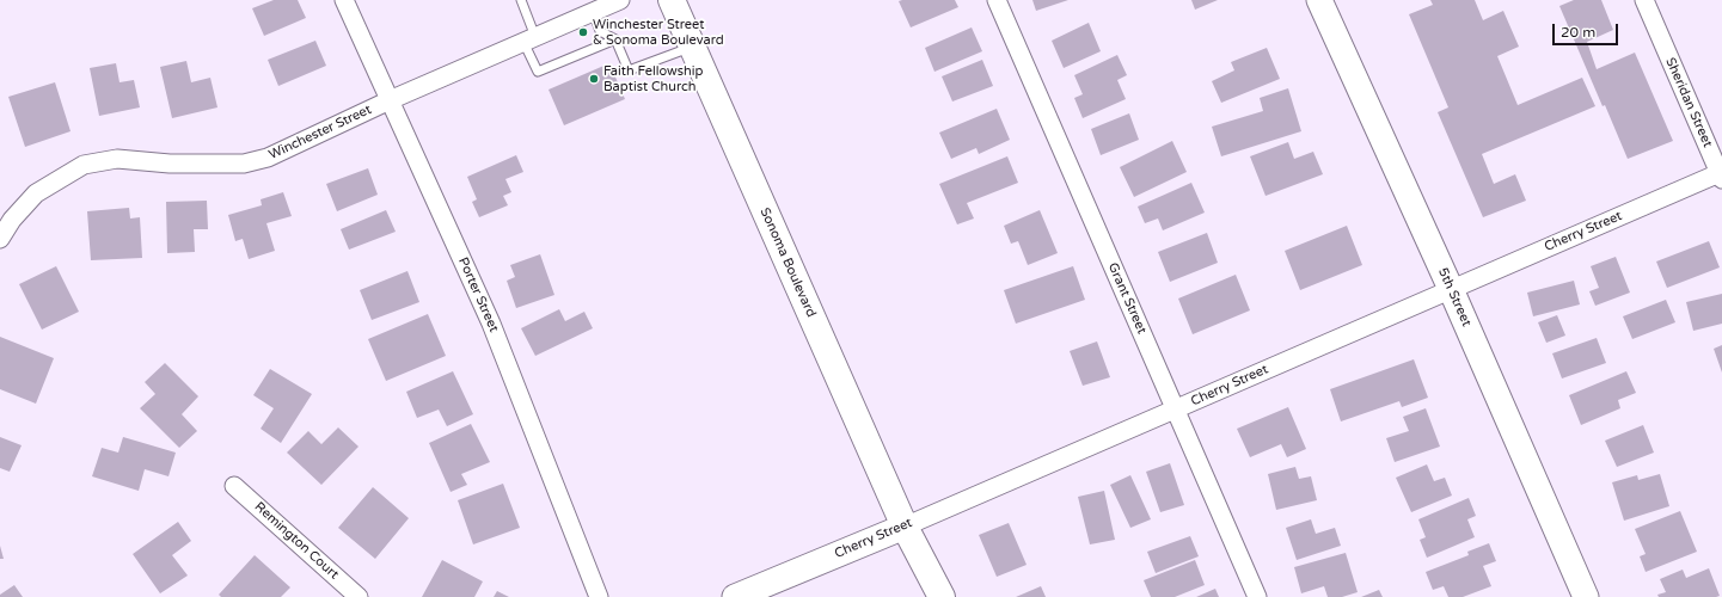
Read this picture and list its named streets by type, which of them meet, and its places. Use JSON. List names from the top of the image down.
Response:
{
  "streets": {
    "main road": ["Sonoma Boulevard"],
    "street": [
      "Sheridan Street",
      "Winchester Street",
      "Cherry Street",
      "Porter Street",
      "5th Street",
      "Grant Street",
      "Remington Court"
    ]
  },
  "crossings": [
    ["Sheridan Street", "Cherry Street"],
    ["Winchester Street", "Porter Street"],
    ["Cherry Street", "Sonoma Boulevard"],
    ["Cherry Street", "5th Street"],
    ["Cherry Street", "Grant Street"]
  ],
  "places": ["Winchester Street & Sonoma Boulevard", "Faith Fellowship Baptist Church"],
  "scale_bar": "20 m"
}
